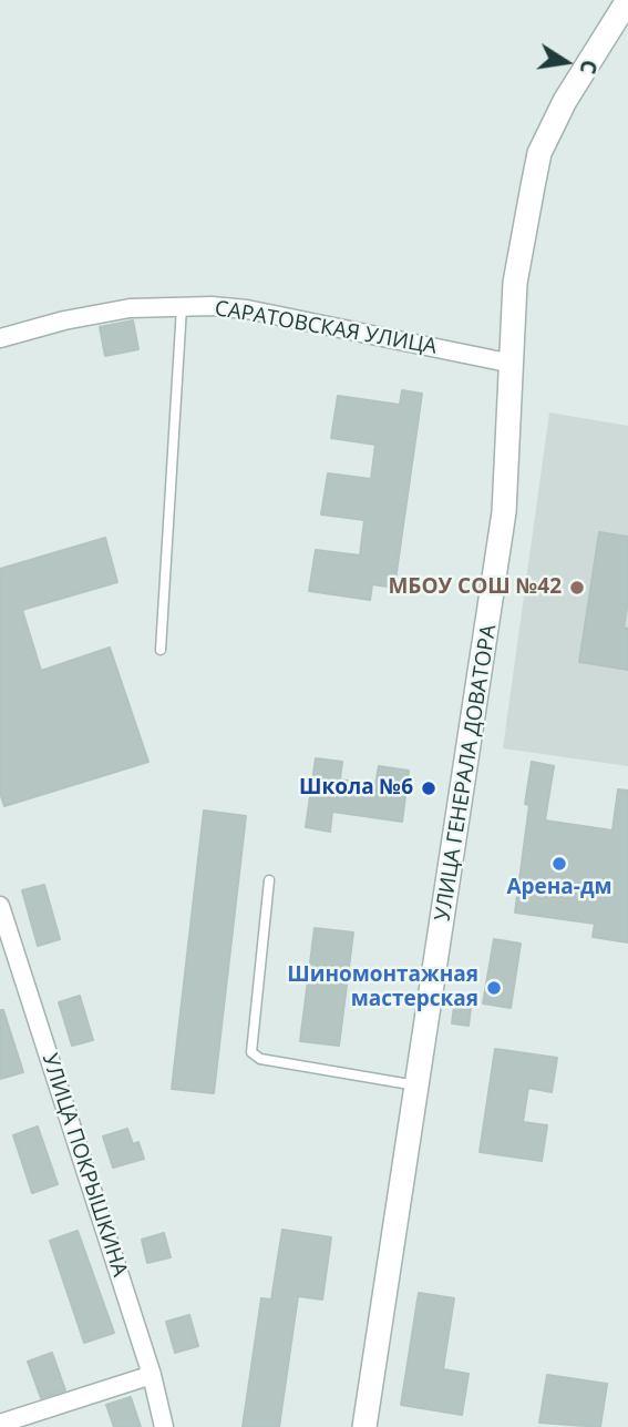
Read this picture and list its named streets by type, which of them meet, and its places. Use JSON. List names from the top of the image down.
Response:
{
  "streets": {
    "street": ["САРАТОВСКАЯ УЛИЦА", "УЛИЦА ГЕНЕРАЛА ДОВАТОРА", "УЛИЦА ПОКРЫШКИНА"]
  },
  "crossings": [
    ["САРАТОВСКАЯ УЛИЦА", "УЛИЦА ГЕНЕРАЛА ДОВАТОРА"]
  ],
  "places": [
    "МБОУ СОШ №42",
    "Школа №6",
    "Арена-дм",
    "Шиномонтажная мастерская"
  ],
  "north": "right"
}
